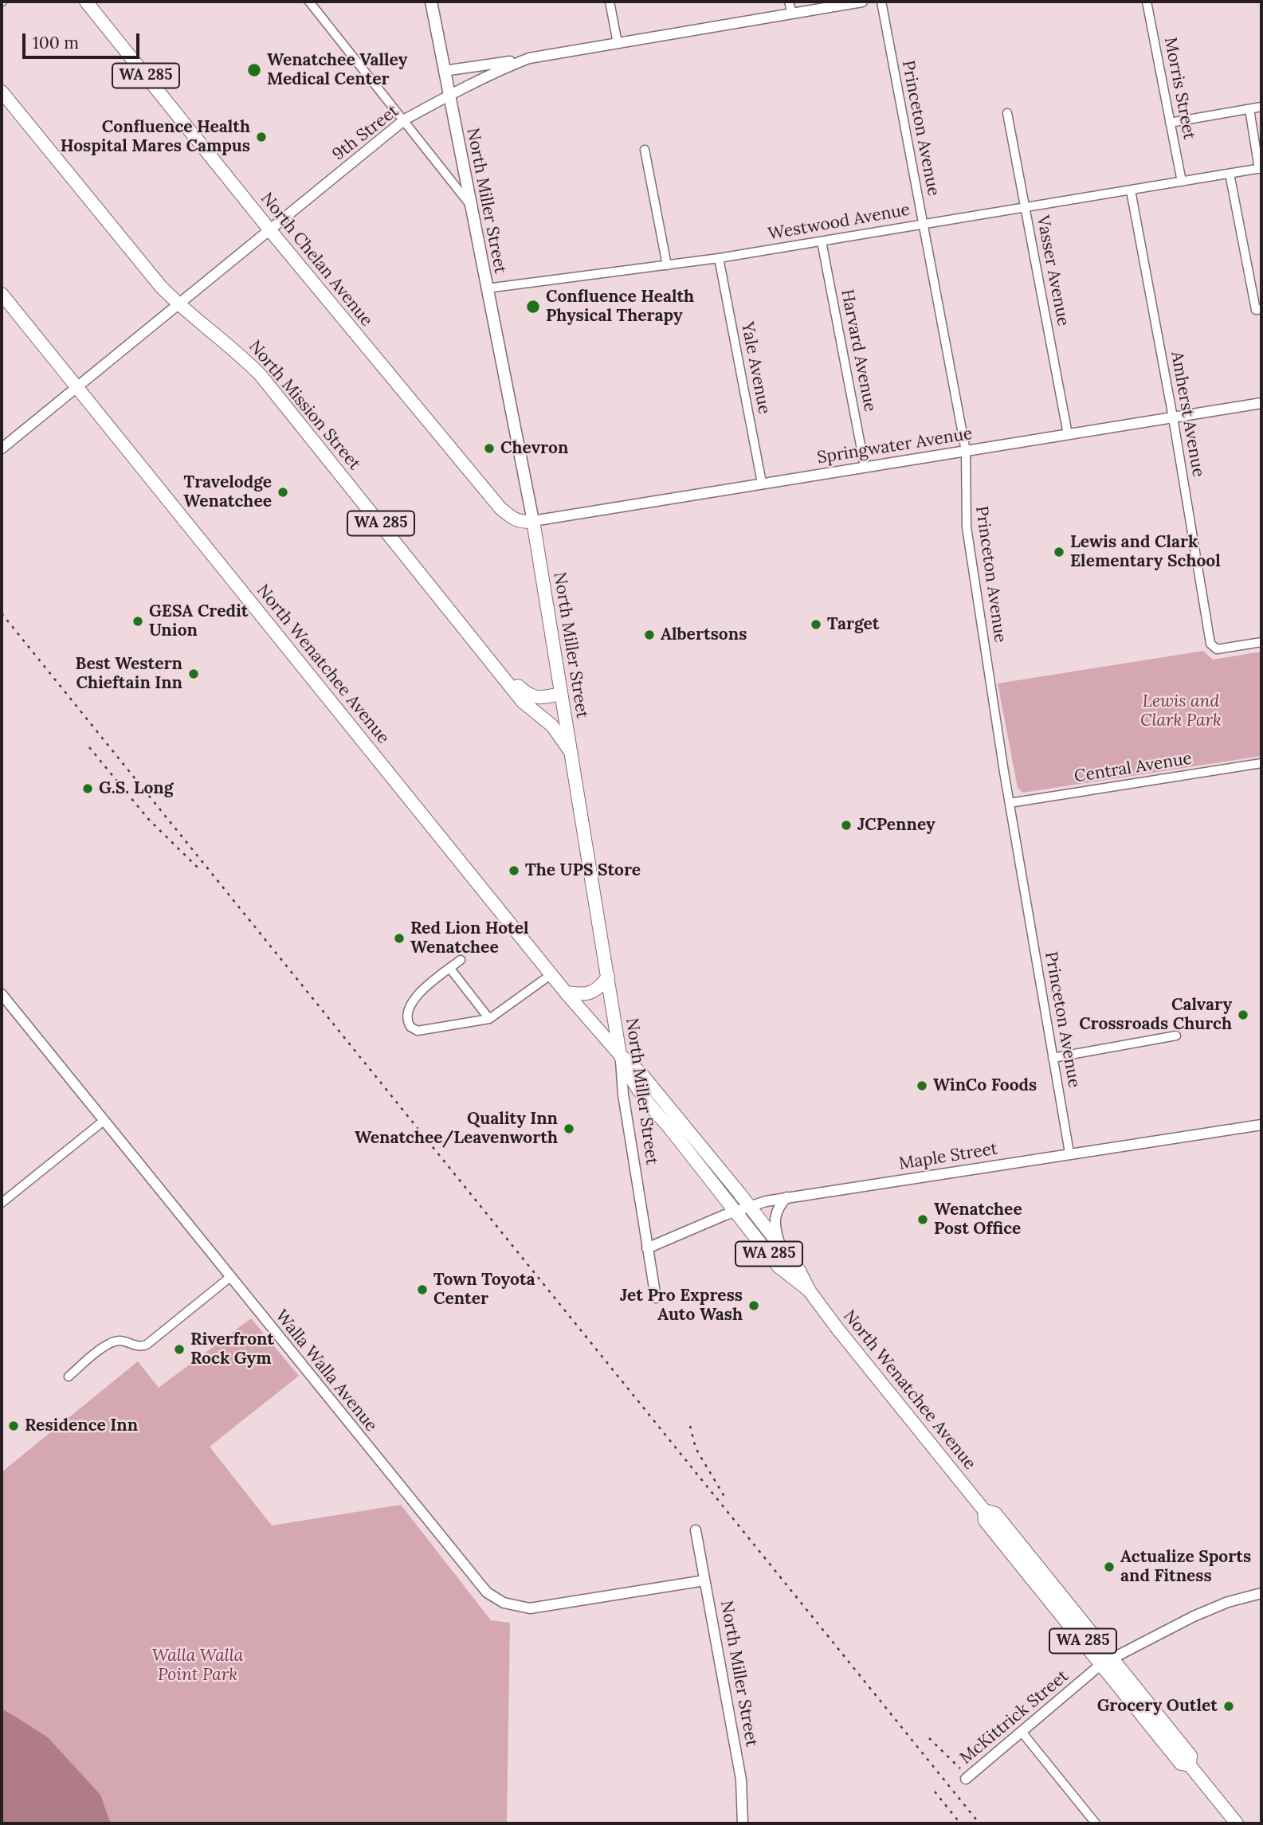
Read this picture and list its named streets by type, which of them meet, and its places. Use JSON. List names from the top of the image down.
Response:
{
  "streets": {
    "main road": [
      "WA 285",
      "North Miller Street",
      "North Chelan Avenue",
      "North Mission Street",
      "North Wenatchee Avenue"
    ],
    "street": [
      "Morris Street",
      "Princeton Avenue",
      "9th Street",
      "Westwood Avenue",
      "Vasser Avenue",
      "Harvard Avenue",
      "Yale Avenue",
      "Amherst Avenue",
      "Springwater Avenue",
      "Central Avenue",
      "Maple Street",
      "Walla Walla Avenue",
      "McKittrick Street"
    ]
  },
  "crossings": [
    ["WA 285", "North Wenatchee Avenue"],
    ["WA 285", "Maple Street"],
    ["Morris Street", "Westwood Avenue"],
    ["Princeton Avenue", "Westwood Avenue"],
    ["Princeton Avenue", "Springwater Avenue"],
    ["Princeton Avenue", "Central Avenue"],
    ["Princeton Avenue", "Maple Street"],
    ["9th Street", "North Miller Street"],
    ["9th Street", "North Chelan Avenue"],
    ["9th Street", "North Mission Street"],
    ["9th Street", "North Wenatchee Avenue"],
    ["North Miller Street", "Westwood Avenue"],
    ["North Miller Street", "North Chelan Avenue"],
    ["North Miller Street", "North Mission Street"],
    ["North Miller Street", "Springwater Avenue"],
    ["North Miller Street", "North Wenatchee Avenue"],
    ["North Miller Street", "Maple Street"],
    ["North Miller Street", "Walla Walla Avenue"],
    ["Westwood Avenue", "Vasser Avenue"],
    ["Westwood Avenue", "Harvard Avenue"],
    ["Westwood Avenue", "Yale Avenue"],
    ["Westwood Avenue", "Amherst Avenue"],
    ["North Chelan Avenue", "Springwater Avenue"],
    ["Vasser Avenue", "Springwater Avenue"],
    ["Harvard Avenue", "Springwater Avenue"],
    ["Yale Avenue", "Springwater Avenue"],
    ["Amherst Avenue", "Springwater Avenue"],
    ["North Wenatchee Avenue", "Maple Street"],
    ["North Wenatchee Avenue", "McKittrick Street"]
  ],
  "parks": ["Lewis and Clark Park", "Walla Walla Point Park"],
  "places": [
    "Wenatchee Valley Medical Center",
    "Confluence Health Hospital Mares Campus",
    "Confluence Health Physical Therapy",
    "Chevron",
    "Travelodge Wenatchee",
    "Lewis and Clark Elementary School",
    "GESA Credit Union",
    "Target",
    "Albertsons",
    "Best Western Chieftain Inn",
    "G.S. Long",
    "JCPenney",
    "The UPS Store",
    "Red Lion Hotel Wenatchee",
    "Calvary Crossroads Church",
    "WinCo Foods",
    "Quality Inn Wenatchee/Leavenworth",
    "Wenatchee Post Office",
    "Town Toyota Center",
    "Jet Pro Express Auto Wash",
    "Riverfront Rock Gym",
    "Residence Inn",
    "Actualize Sports and Fitness",
    "Grocery Outlet"
  ],
  "scale_bar": "100 m"
}
